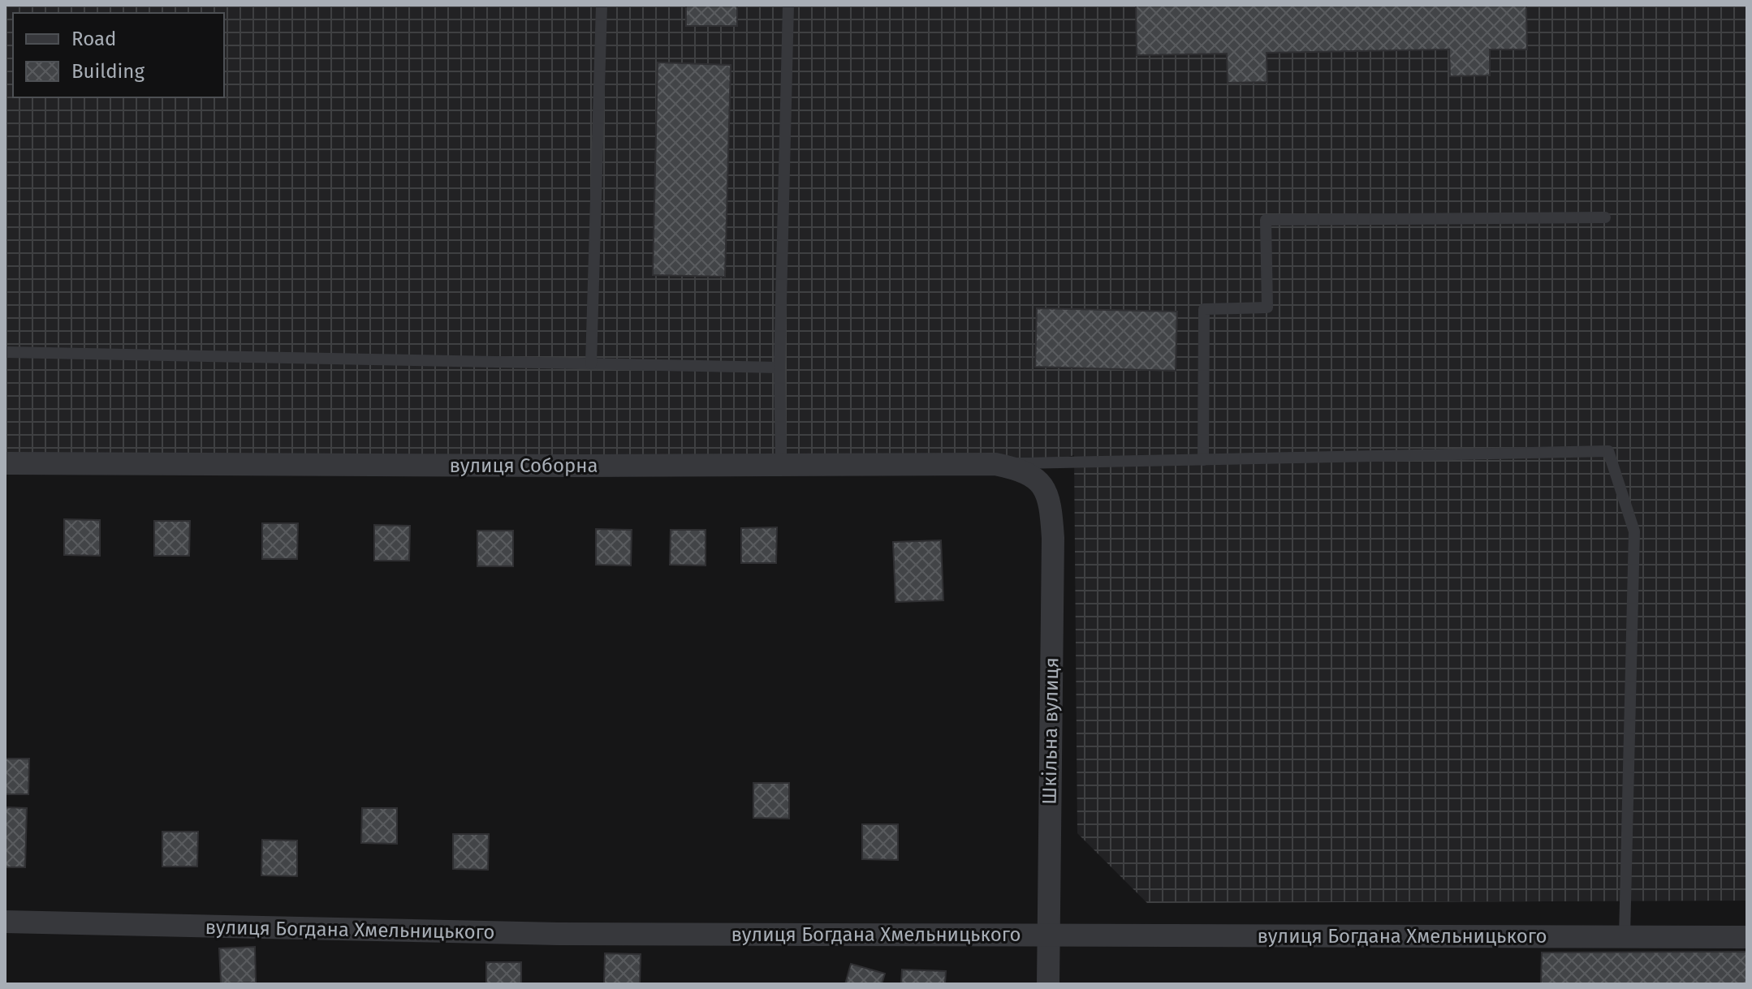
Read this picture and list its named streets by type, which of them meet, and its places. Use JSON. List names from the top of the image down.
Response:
{
  "streets": {
    "street": ["вулиця Соборна", "Шкільна вулиця", "вулиця Богдана Хмельницького"]
  },
  "crossings": [
    ["вулиця Соборна", "Шкільна вулиця"],
    ["Шкільна вулиця", "вулиця Богдана Хмельницького"]
  ],
  "legend": ["Road", "Building"]
}
